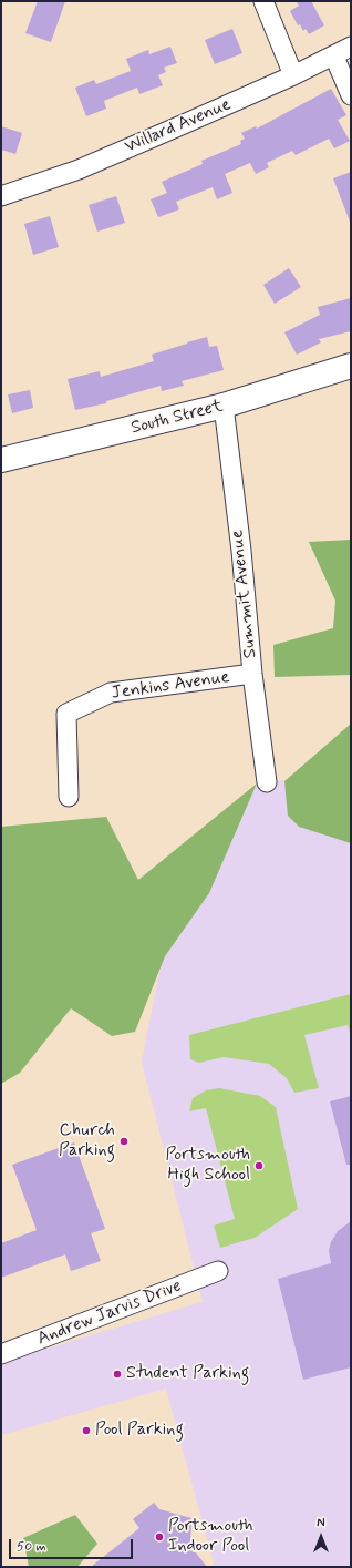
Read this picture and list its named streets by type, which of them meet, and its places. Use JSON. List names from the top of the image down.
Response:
{
  "streets": {
    "street": [
      "Willard Avenue",
      "South Street",
      "Summit Avenue",
      "Jenkins Avenue",
      "Andrew Jarvis Drive"
    ]
  },
  "crossings": [
    ["South Street", "Summit Avenue"],
    ["Summit Avenue", "Jenkins Avenue"]
  ],
  "places": [
    "Church Parking",
    "Portsmouth High School",
    "Student Parking",
    "Pool Parking",
    "Portsmouth Indoor Pool"
  ],
  "scale_bar": "50 m",
  "north": "top"
}
